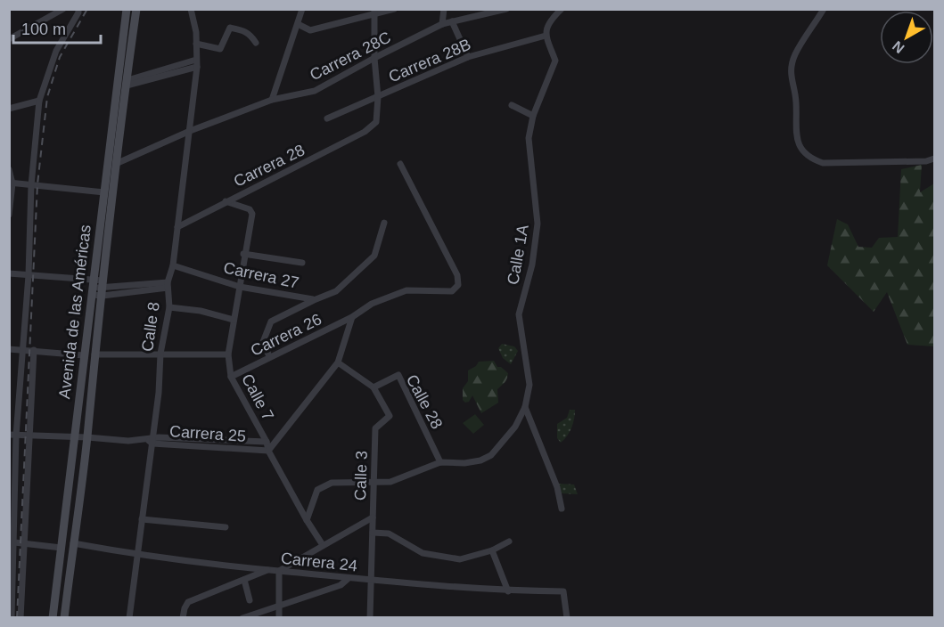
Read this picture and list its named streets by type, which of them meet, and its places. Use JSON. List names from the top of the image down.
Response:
{
  "streets": {
    "main road": ["Avenida de las Américas"],
    "street": [
      "Carrera 28C",
      "Carrera 28B",
      "Carrera 28",
      "Calle 1A",
      "Carrera 27",
      "Calle 8",
      "Carrera 26",
      "Calle 7",
      "Calle 28",
      "Carrera 25",
      "Calle 3",
      "Carrera 24"
    ]
  },
  "crossings": [
    ["Carrera 28C", "Avenida de las Américas"],
    ["Carrera 28C", "Calle 8"],
    ["Carrera 28B", "Carrera 28"],
    ["Carrera 28B", "Calle 1A"],
    ["Carrera 28", "Calle 8"],
    ["Carrera 28", "Calle 7"],
    ["Carrera 27", "Calle 8"],
    ["Carrera 27", "Carrera 26"],
    ["Carrera 27", "Calle 7"],
    ["Avenida de las Américas", "Carrera 26"],
    ["Avenida de las Américas", "Carrera 25"],
    ["Avenida de las Américas", "Carrera 24"],
    ["Calle 8", "Carrera 26"],
    ["Calle 8", "Carrera 25"],
    ["Calle 8", "Carrera 24"],
    ["Carrera 26", "Calle 7"],
    ["Carrera 26", "Carrera 25"],
    ["Calle 7", "Carrera 25"],
    ["Calle 28", "Calle 3"],
    ["Carrera 25", "Calle 3"],
    ["Calle 3", "Carrera 24"]
  ],
  "scale_bar": "100 m",
  "north": "bottom left"
}
